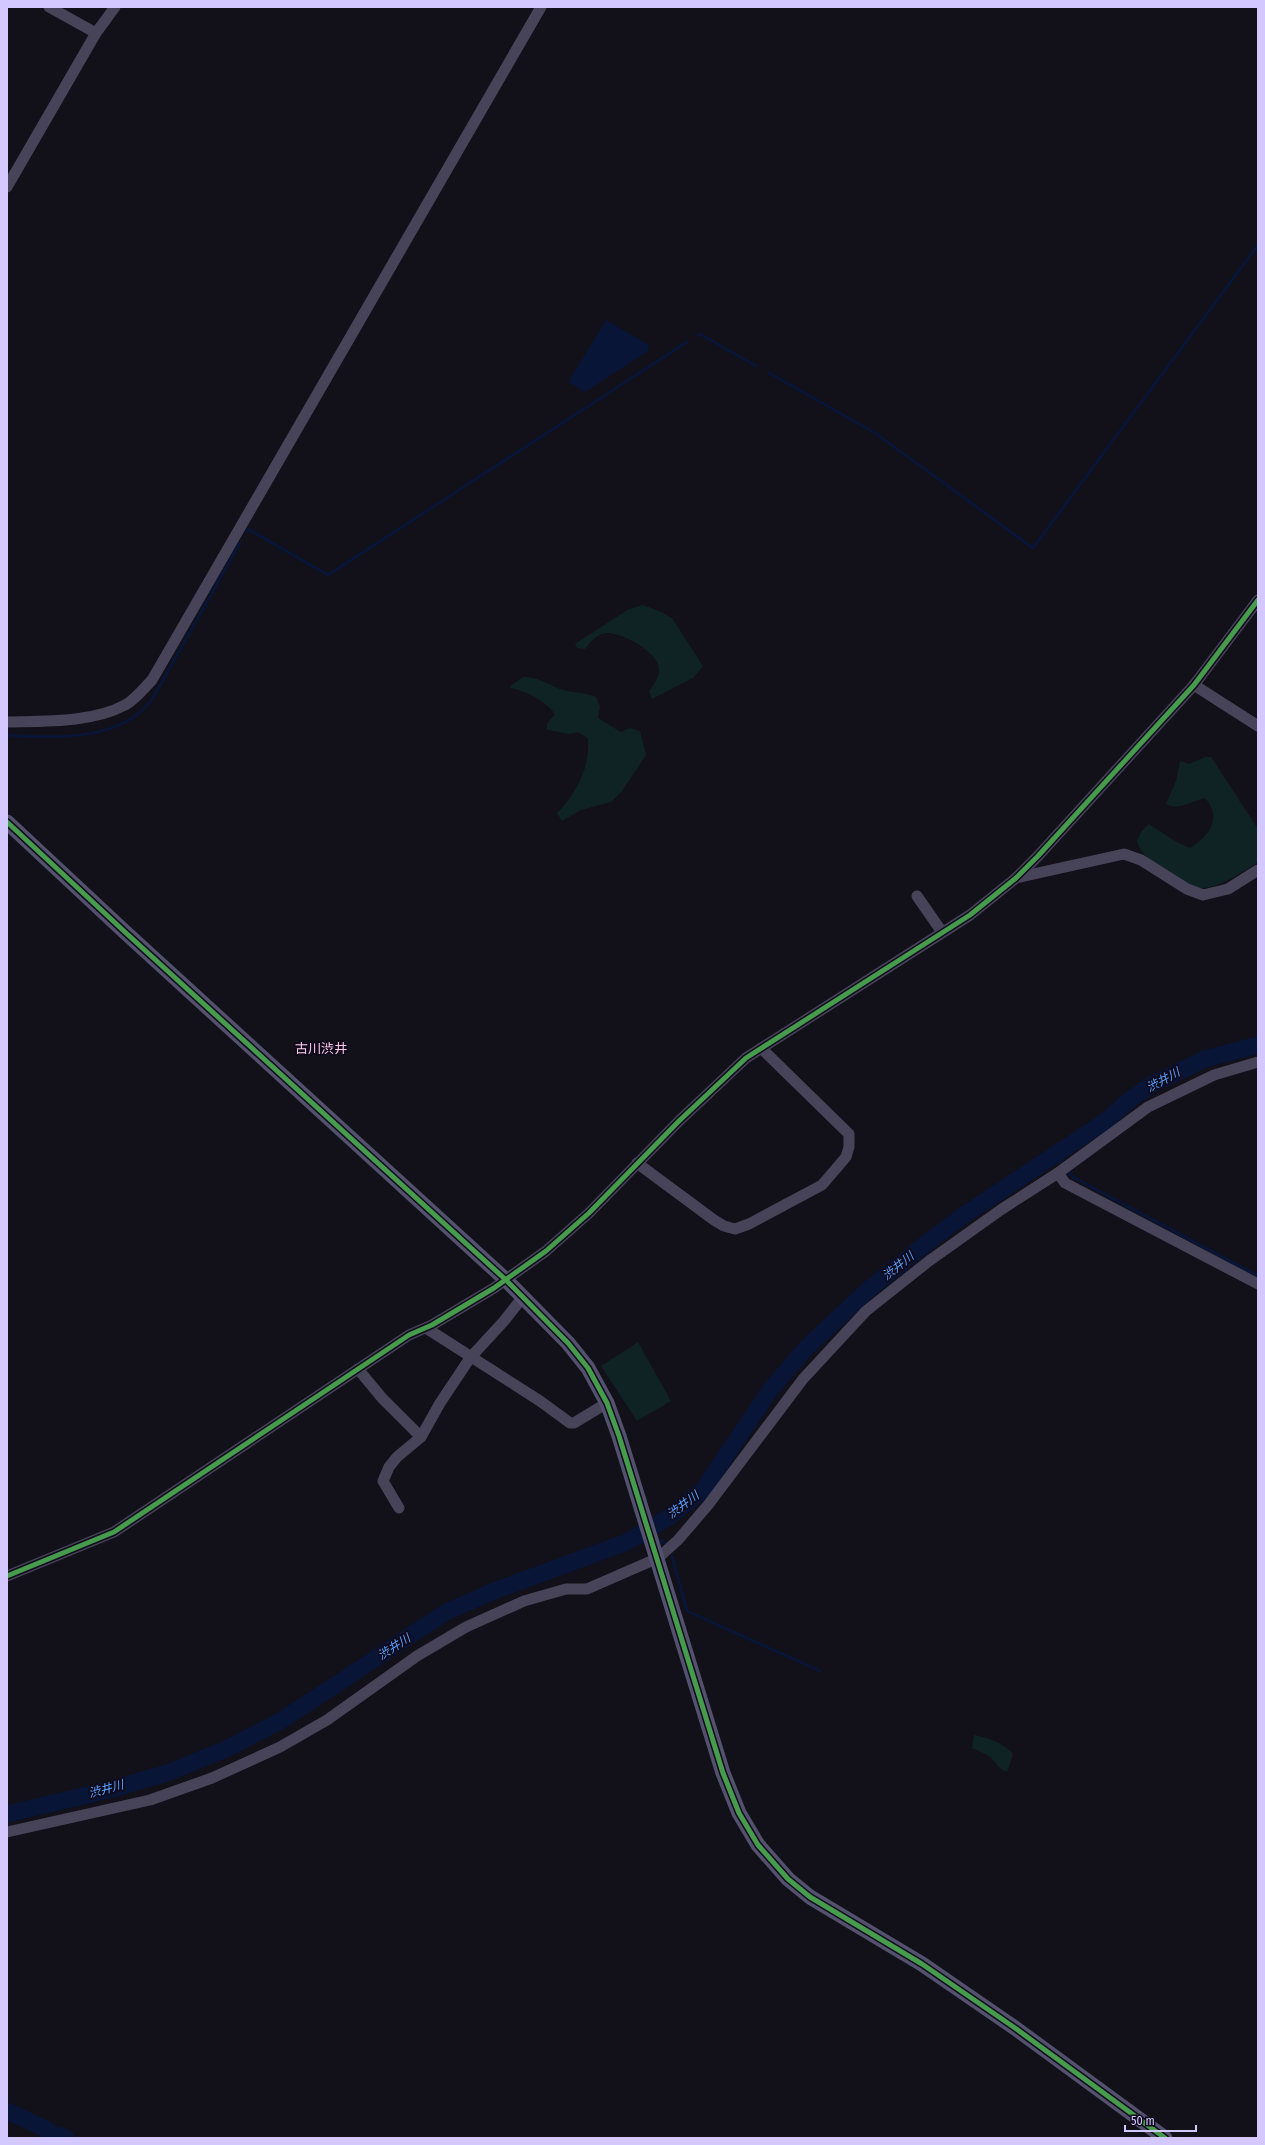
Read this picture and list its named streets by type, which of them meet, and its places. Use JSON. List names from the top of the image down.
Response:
{
  "districts": ["古川渋井"],
  "water": ["渋井川"],
  "scale_bar": "50 m"
}
